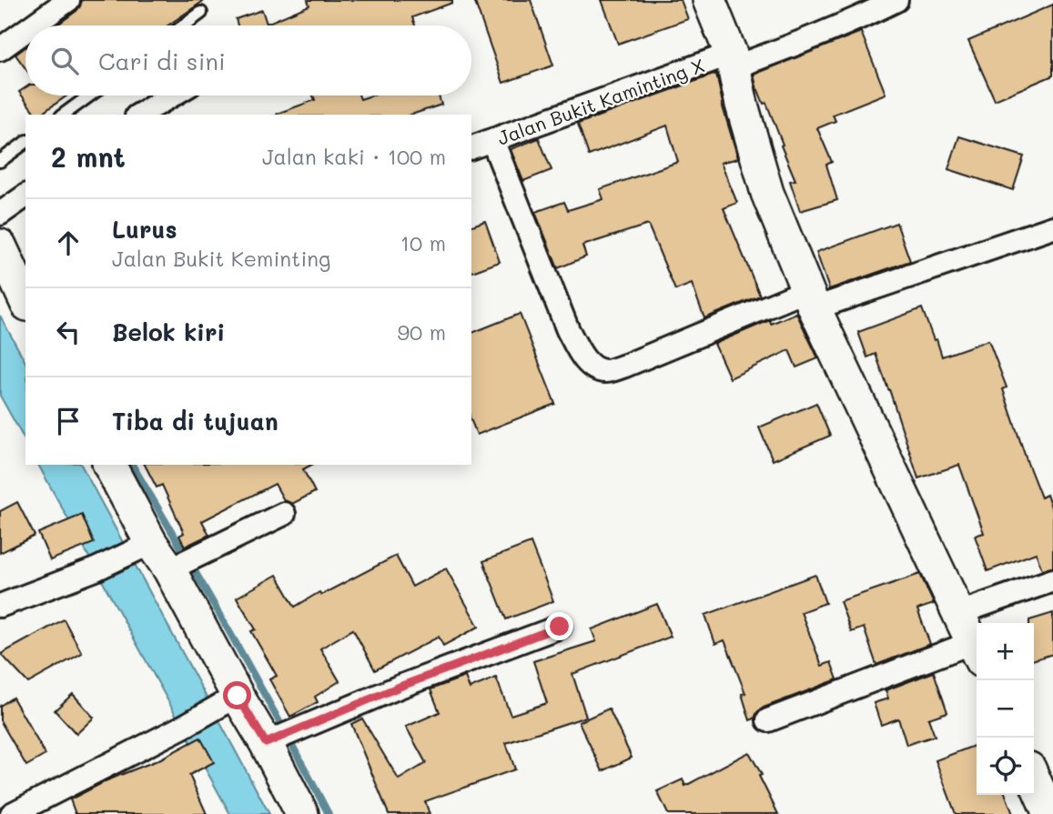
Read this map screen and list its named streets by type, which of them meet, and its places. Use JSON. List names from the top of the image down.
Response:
{
  "streets": {
    "street": ["Jalan Bukit Kaminting X"]
  },
  "page": {
    "search": "Cari di sini",
    "heading": ["2 mnt", "Jalan kaki · 100 m"],
    "list": [
      ["Lurus", "Jalan Bukit Keminting", "10 m"],
      ["Belok kiri", "90 m"],
      "Tiba di tujuan"
    ],
    "map_buttons": ["+", "−"]
  }
}
